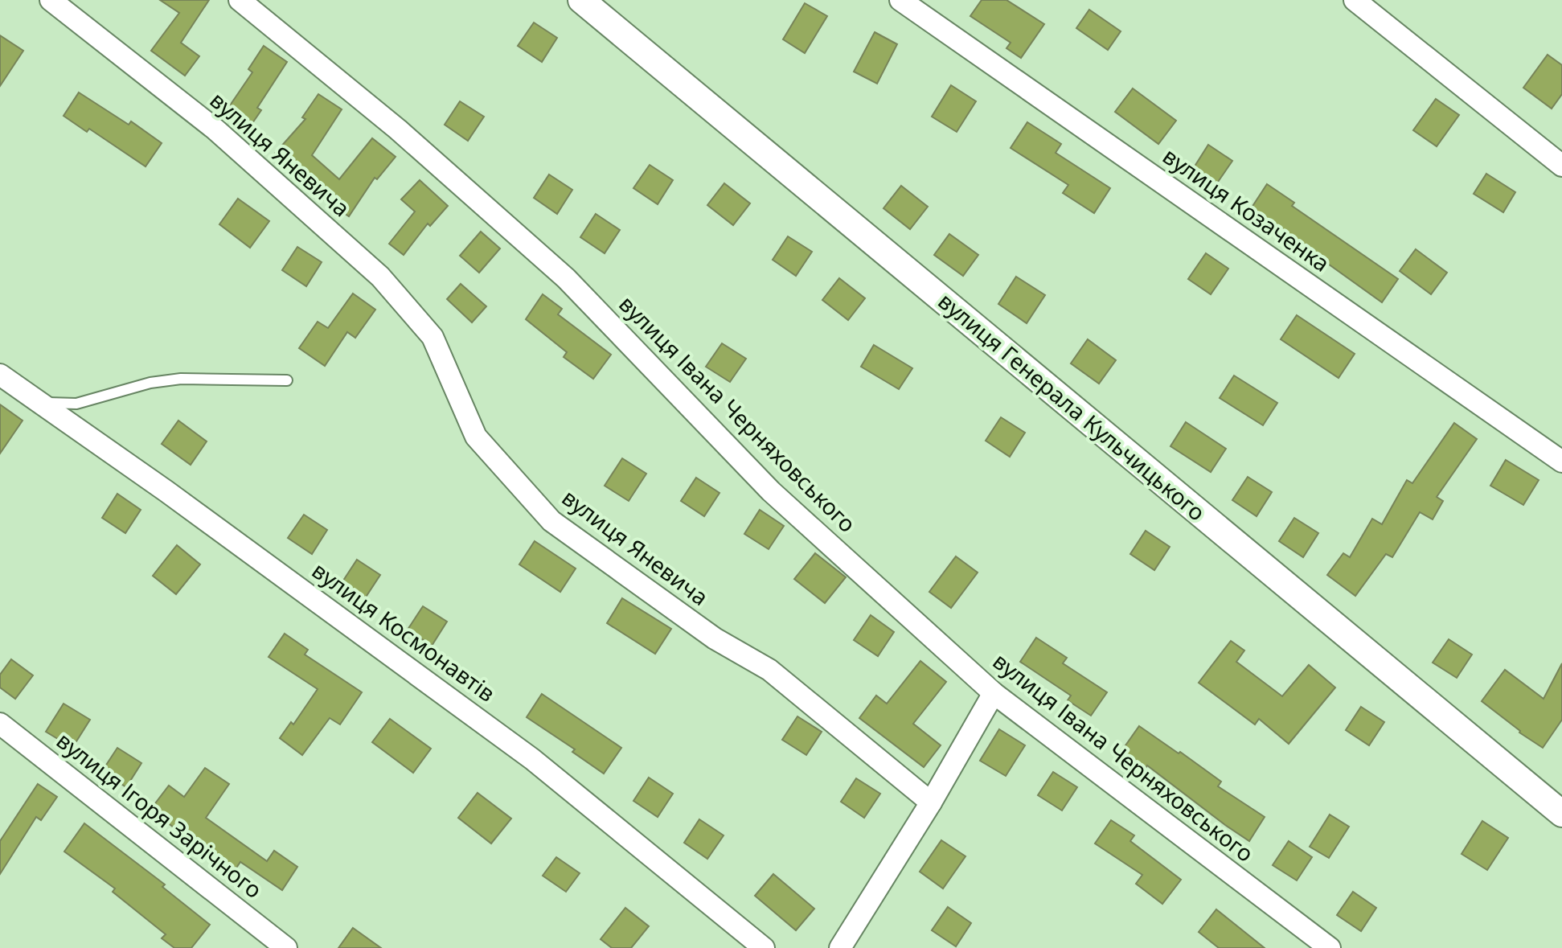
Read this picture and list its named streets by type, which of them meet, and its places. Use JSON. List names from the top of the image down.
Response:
{
  "streets": {
    "street": [
      "вулиця Яневича",
      "вулиця Козаченка",
      "вулиця Генерала Кульчицького",
      "вулиця Івана Черняховського",
      "вулиця Космонавтів",
      "вулиця Ігоря Зарічного"
    ]
  }
}
